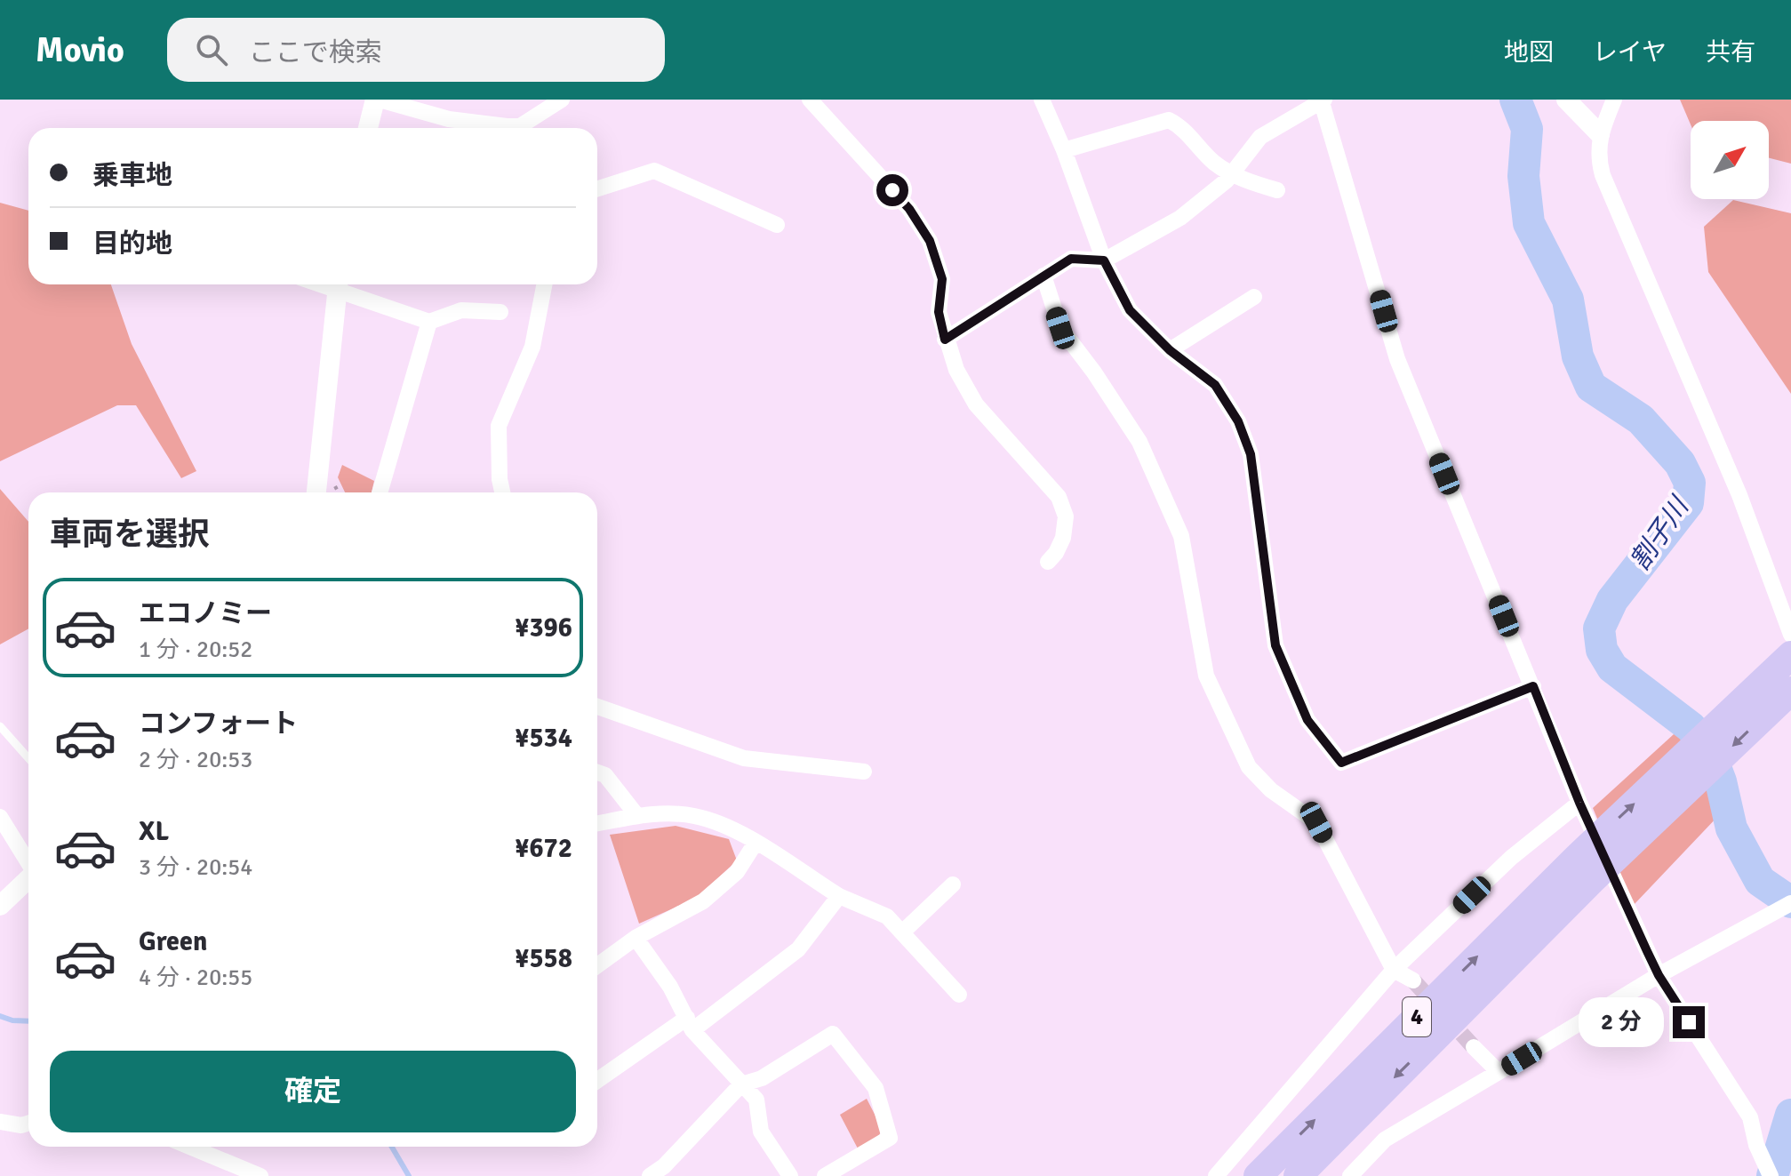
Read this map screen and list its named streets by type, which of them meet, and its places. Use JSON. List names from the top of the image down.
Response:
{
  "streets": {
    "highway": ["4"]
  },
  "water": ["割子川"],
  "north": "top right",
  "page": {
    "header": "Movio",
    "search": "ここで検索",
    "nav": ["地図", "レイヤ", "共有"],
    "banner": ["乗車地", "目的地"],
    "heading": "車両を選択",
    "list": [
      {
        "name": "エコノミー",
        "note": "1 分 · 20:52",
        "value": "¥396"
      },
      {
        "name": "コンフォート",
        "note": "2 分 · 20:53",
        "value": "¥534"
      },
      {
        "name": "XL",
        "note": "3 分 · 20:54",
        "value": "¥672"
      },
      {
        "name": "Green",
        "note": "4 分 · 20:55",
        "value": "¥558"
      }
    ],
    "bubble": "2 分",
    "buttons": "確定"
  }
}
